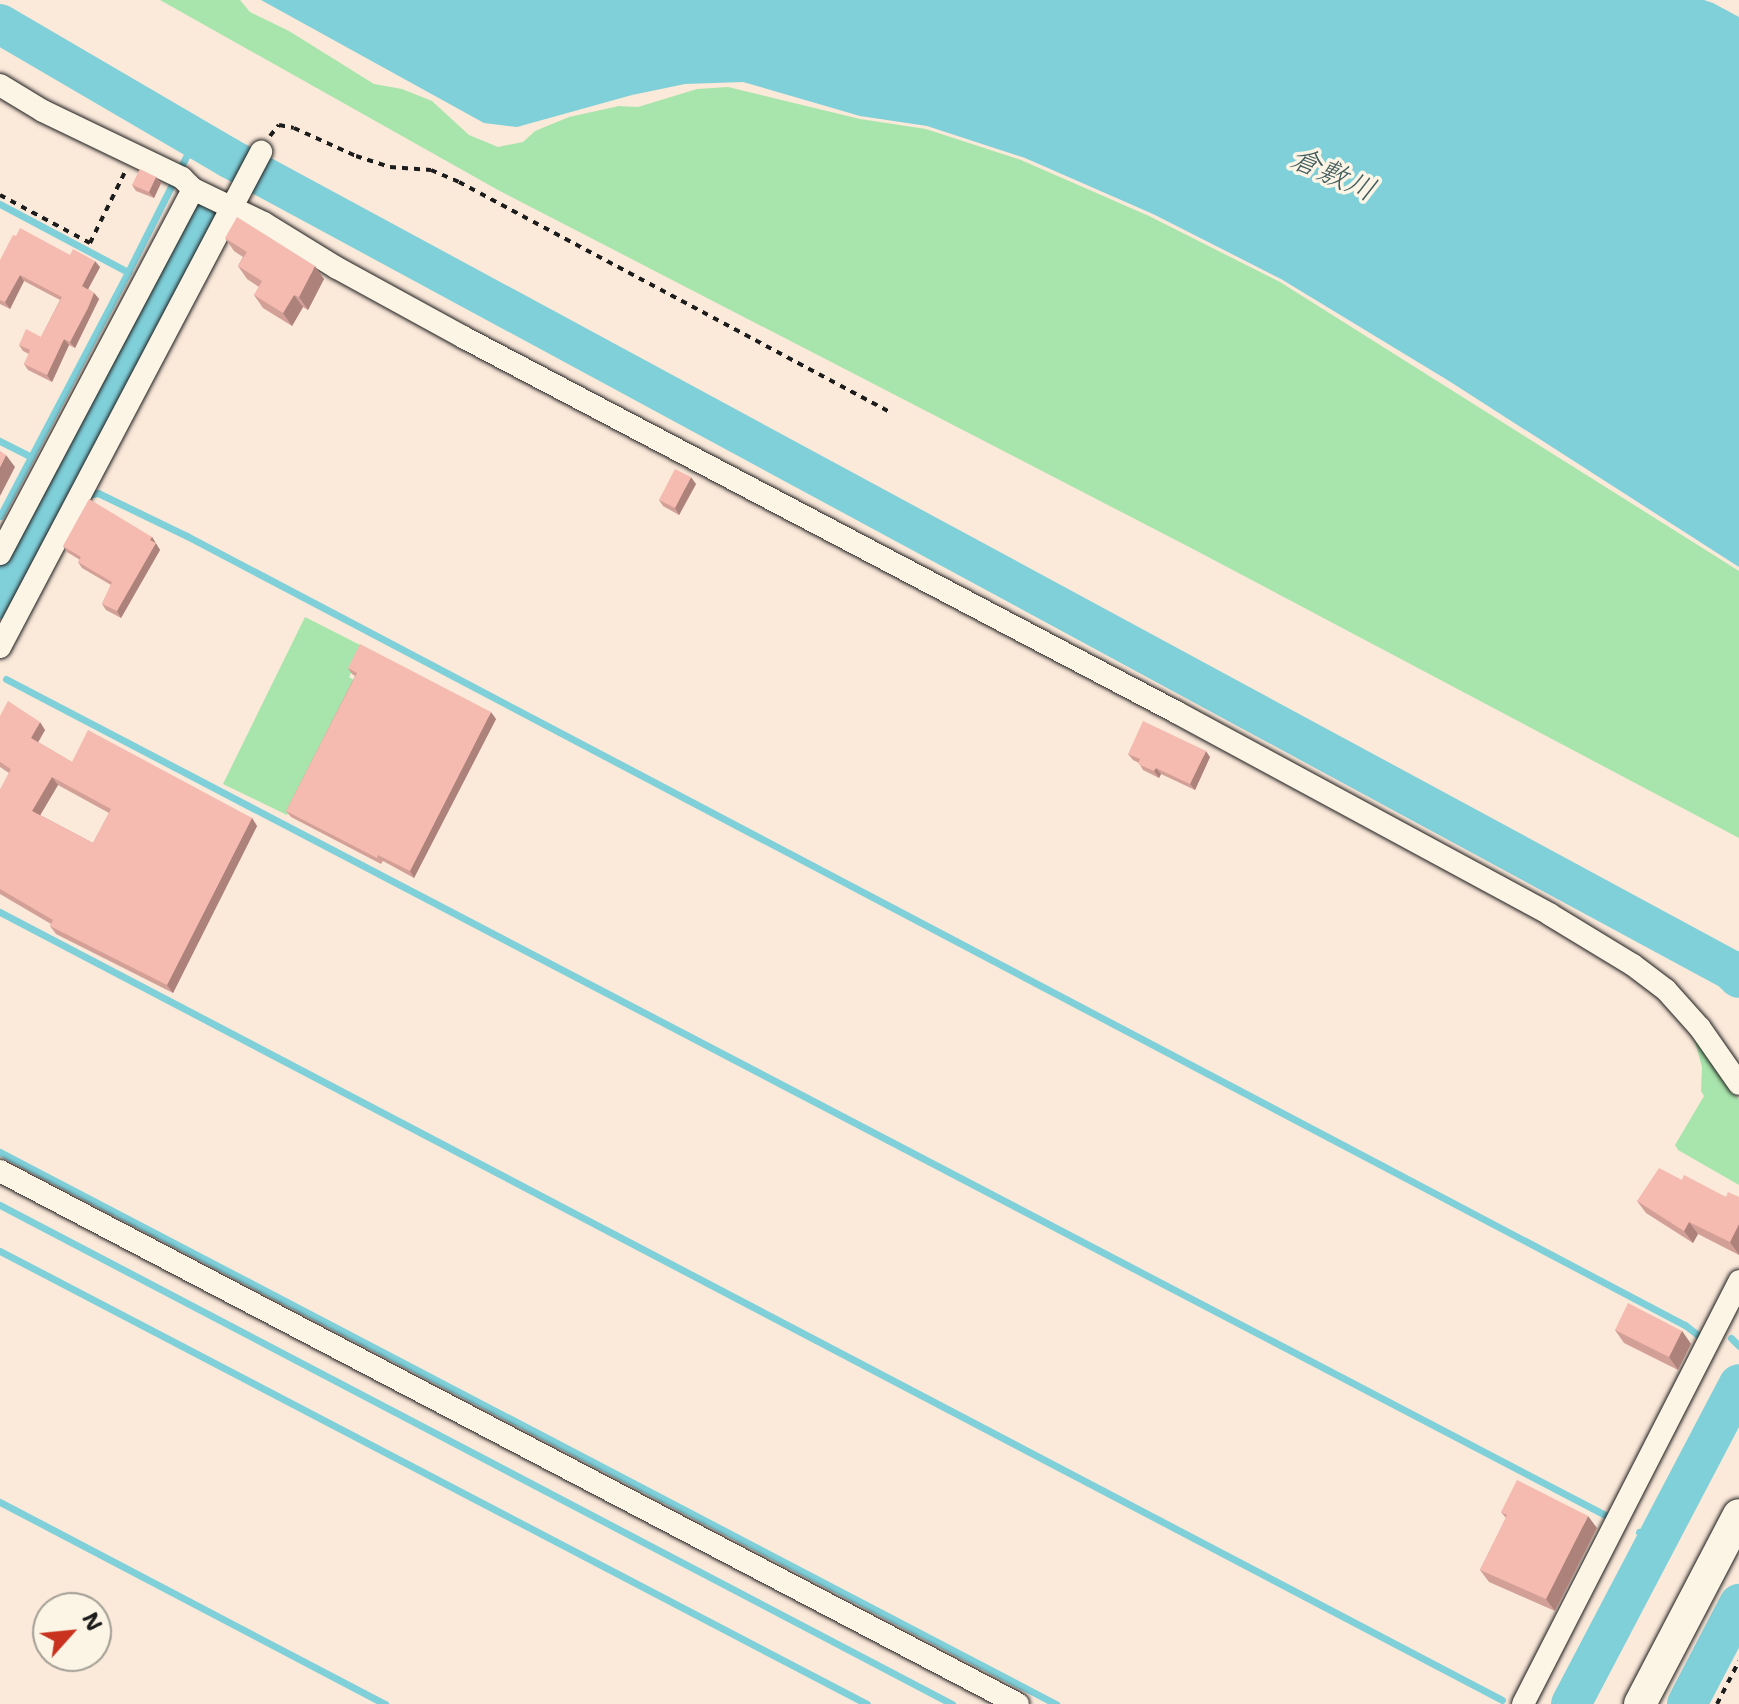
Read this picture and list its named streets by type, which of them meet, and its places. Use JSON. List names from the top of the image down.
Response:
{
  "water": ["倉敷川"],
  "north": "top right"
}
